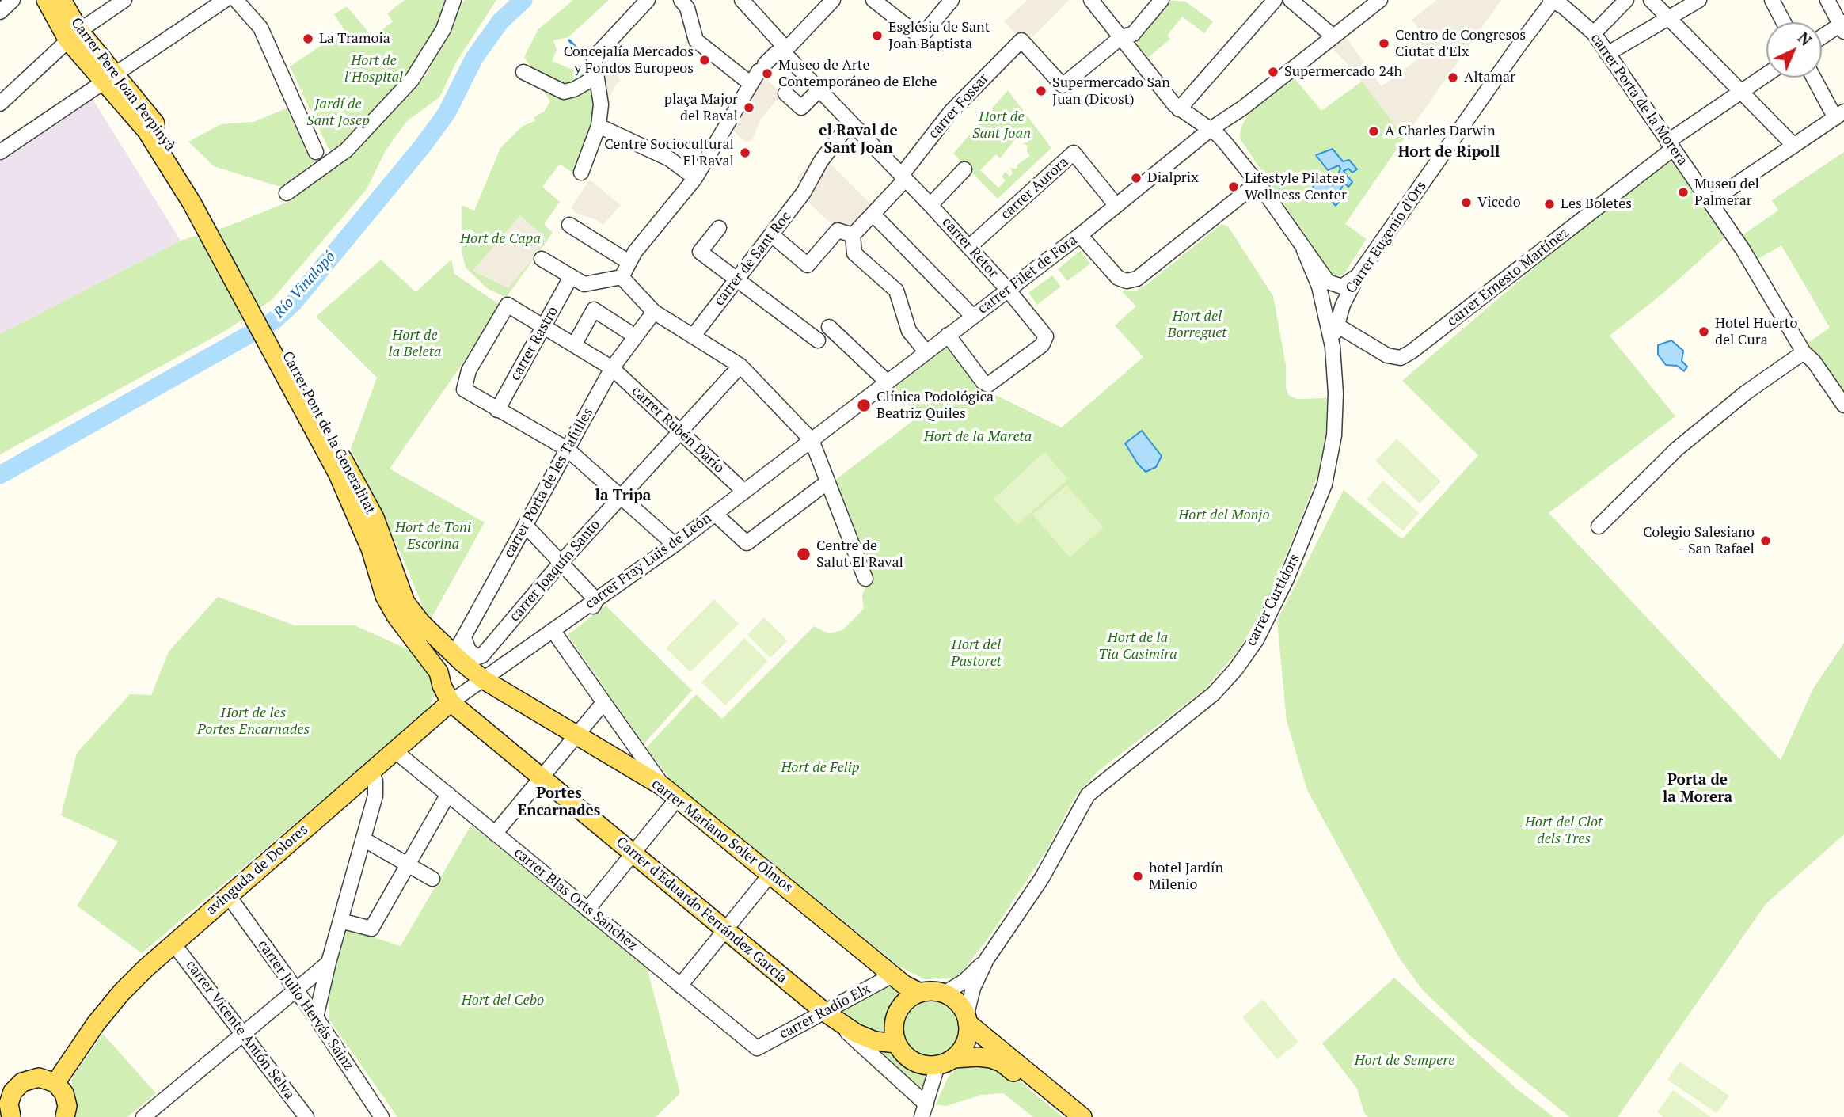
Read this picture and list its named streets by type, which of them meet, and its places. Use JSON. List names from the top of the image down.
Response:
{
  "streets": {
    "main road": [
      "Carrer Pere Joan Perpinyà",
      "Carrer Pont de la Generalitat",
      "carrer Mariano Soler Olmos",
      "avinguda de Dolores",
      "Carrer d'Eduardo Ferrández García"
    ],
    "street": [
      "carrer Porta de la Morera",
      "carrer Fossar",
      "carrer Aurora",
      "Carrer Eugenio d'Ors",
      "carrer Retor",
      "carrer de Sant Roc",
      "carrer Filet de Fora",
      "carrer Ernesto Martínez",
      "carrer Rastro",
      "carrer Rubén Darío",
      "carrer Porta de les Tafulles",
      "carrer Fray Luis de León",
      "carrer Joaquín Santo",
      "carrer Curtidors",
      "carrer Blas Orts Sánchez",
      "carrer Julio Hervás Sainz",
      "carrer Radio Elx",
      "carrer Vicente Antón Selva"
    ]
  },
  "crossings": [
    ["Carrer Pere Joan Perpinyà", "Carrer Pont de la Generalitat"],
    ["carrer Porta de la Morera", "Carrer Eugenio d'Ors"],
    ["carrer Porta de la Morera", "carrer Ernesto Martínez"],
    ["carrer Fossar", "carrer Retor"],
    ["carrer Fossar", "carrer Curtidors"],
    ["carrer Aurora", "carrer Retor"],
    ["carrer Aurora", "carrer Filet de Fora"],
    ["Carrer Eugenio d'Ors", "carrer Ernesto Martínez"],
    ["Carrer Eugenio d'Ors", "carrer Curtidors"],
    ["carrer Retor", "carrer de Sant Roc"],
    ["carrer Retor", "carrer Filet de Fora"],
    ["carrer Filet de Fora", "carrer Fray Luis de León"],
    ["carrer Filet de Fora", "carrer Curtidors"],
    ["carrer Rastro", "carrer Rubén Darío"],
    ["carrer Rubén Darío", "carrer Porta de les Tafulles"],
    ["carrer Rubén Darío", "carrer Fray Luis de León"],
    ["carrer Rubén Darío", "carrer Joaquín Santo"],
    ["Carrer Pont de la Generalitat", "carrer Porta de les Tafulles"],
    ["Carrer Pont de la Generalitat", "carrer Fray Luis de León"],
    ["Carrer Pont de la Generalitat", "carrer Mariano Soler Olmos"],
    ["Carrer Pont de la Generalitat", "avinguda de Dolores"],
    ["Carrer Pont de la Generalitat", "Carrer d'Eduardo Ferrández García"],
    ["carrer Porta de les Tafulles", "carrer Joaquín Santo"],
    ["carrer Fray Luis de León", "carrer Mariano Soler Olmos"],
    ["carrer Fray Luis de León", "avinguda de Dolores"],
    ["carrer Curtidors", "carrer Mariano Soler Olmos"],
    ["carrer Curtidors", "Carrer d'Eduardo Ferrández García"],
    ["carrer Mariano Soler Olmos", "avinguda de Dolores"],
    ["carrer Mariano Soler Olmos", "Carrer d'Eduardo Ferrández García"],
    ["carrer Mariano Soler Olmos", "carrer Radio Elx"],
    ["avinguda de Dolores", "carrer Blas Orts Sánchez"],
    ["avinguda de Dolores", "Carrer d'Eduardo Ferrández García"],
    ["avinguda de Dolores", "carrer Julio Hervás Sainz"],
    ["avinguda de Dolores", "carrer Vicente Antón Selva"],
    ["carrer Blas Orts Sánchez", "carrer Radio Elx"],
    ["Carrer d'Eduardo Ferrández García", "carrer Radio Elx"]
  ],
  "districts": [
    "el Raval de Sant Joan",
    "Hort de Ripoll",
    "la Tripa",
    "Porta de la Morera",
    "Portes Encarnades"
  ],
  "water": ["Río Vinalopó"],
  "parks": [
    "Hort de l'Hospital",
    "Jardí de Sant Josep",
    "Hort de Sant Joan",
    "Hort de Capa",
    "Hort del Borreguet",
    "Hort de la Beleta",
    "Hort de la Mareta",
    "Hort del Monjo",
    "Hort de Toni Escorina",
    "Hort de la Tia Casimira",
    "Hort del Pastoret",
    "Hort de les Portes Encarnades",
    "Hort de Felip",
    "Hort del Clot dels Tres",
    "Hort del Cebo",
    "Hort de Sempere"
  ],
  "places": [
    "Església de Sant Joan Baptista",
    "La Tramoia",
    "Centro de Congresos Ciutat d'Elx",
    "Concejalía Mercados y Fondos Europeos",
    "Supermercado 24h",
    "Museo de Arte Contemporáneo de Elche",
    "Altamar",
    "Supermercado San Juan (Dicost)",
    "plaça Major del Raval",
    "A Charles Darwin",
    "Centre Sociocultural El Raval",
    "Dialprix",
    "Lifestyle Pilates Wellness Center",
    "Museu del Palmerar",
    "Vicedo",
    "Les Boletes",
    "Hotel Huerto del Cura",
    "Clínica Podológica Beatriz Quiles",
    "Colegio Salesiano - San Rafael",
    "Centre de Salut El Raval",
    "hotel Jardín Milenio"
  ],
  "north": "top right"
}
